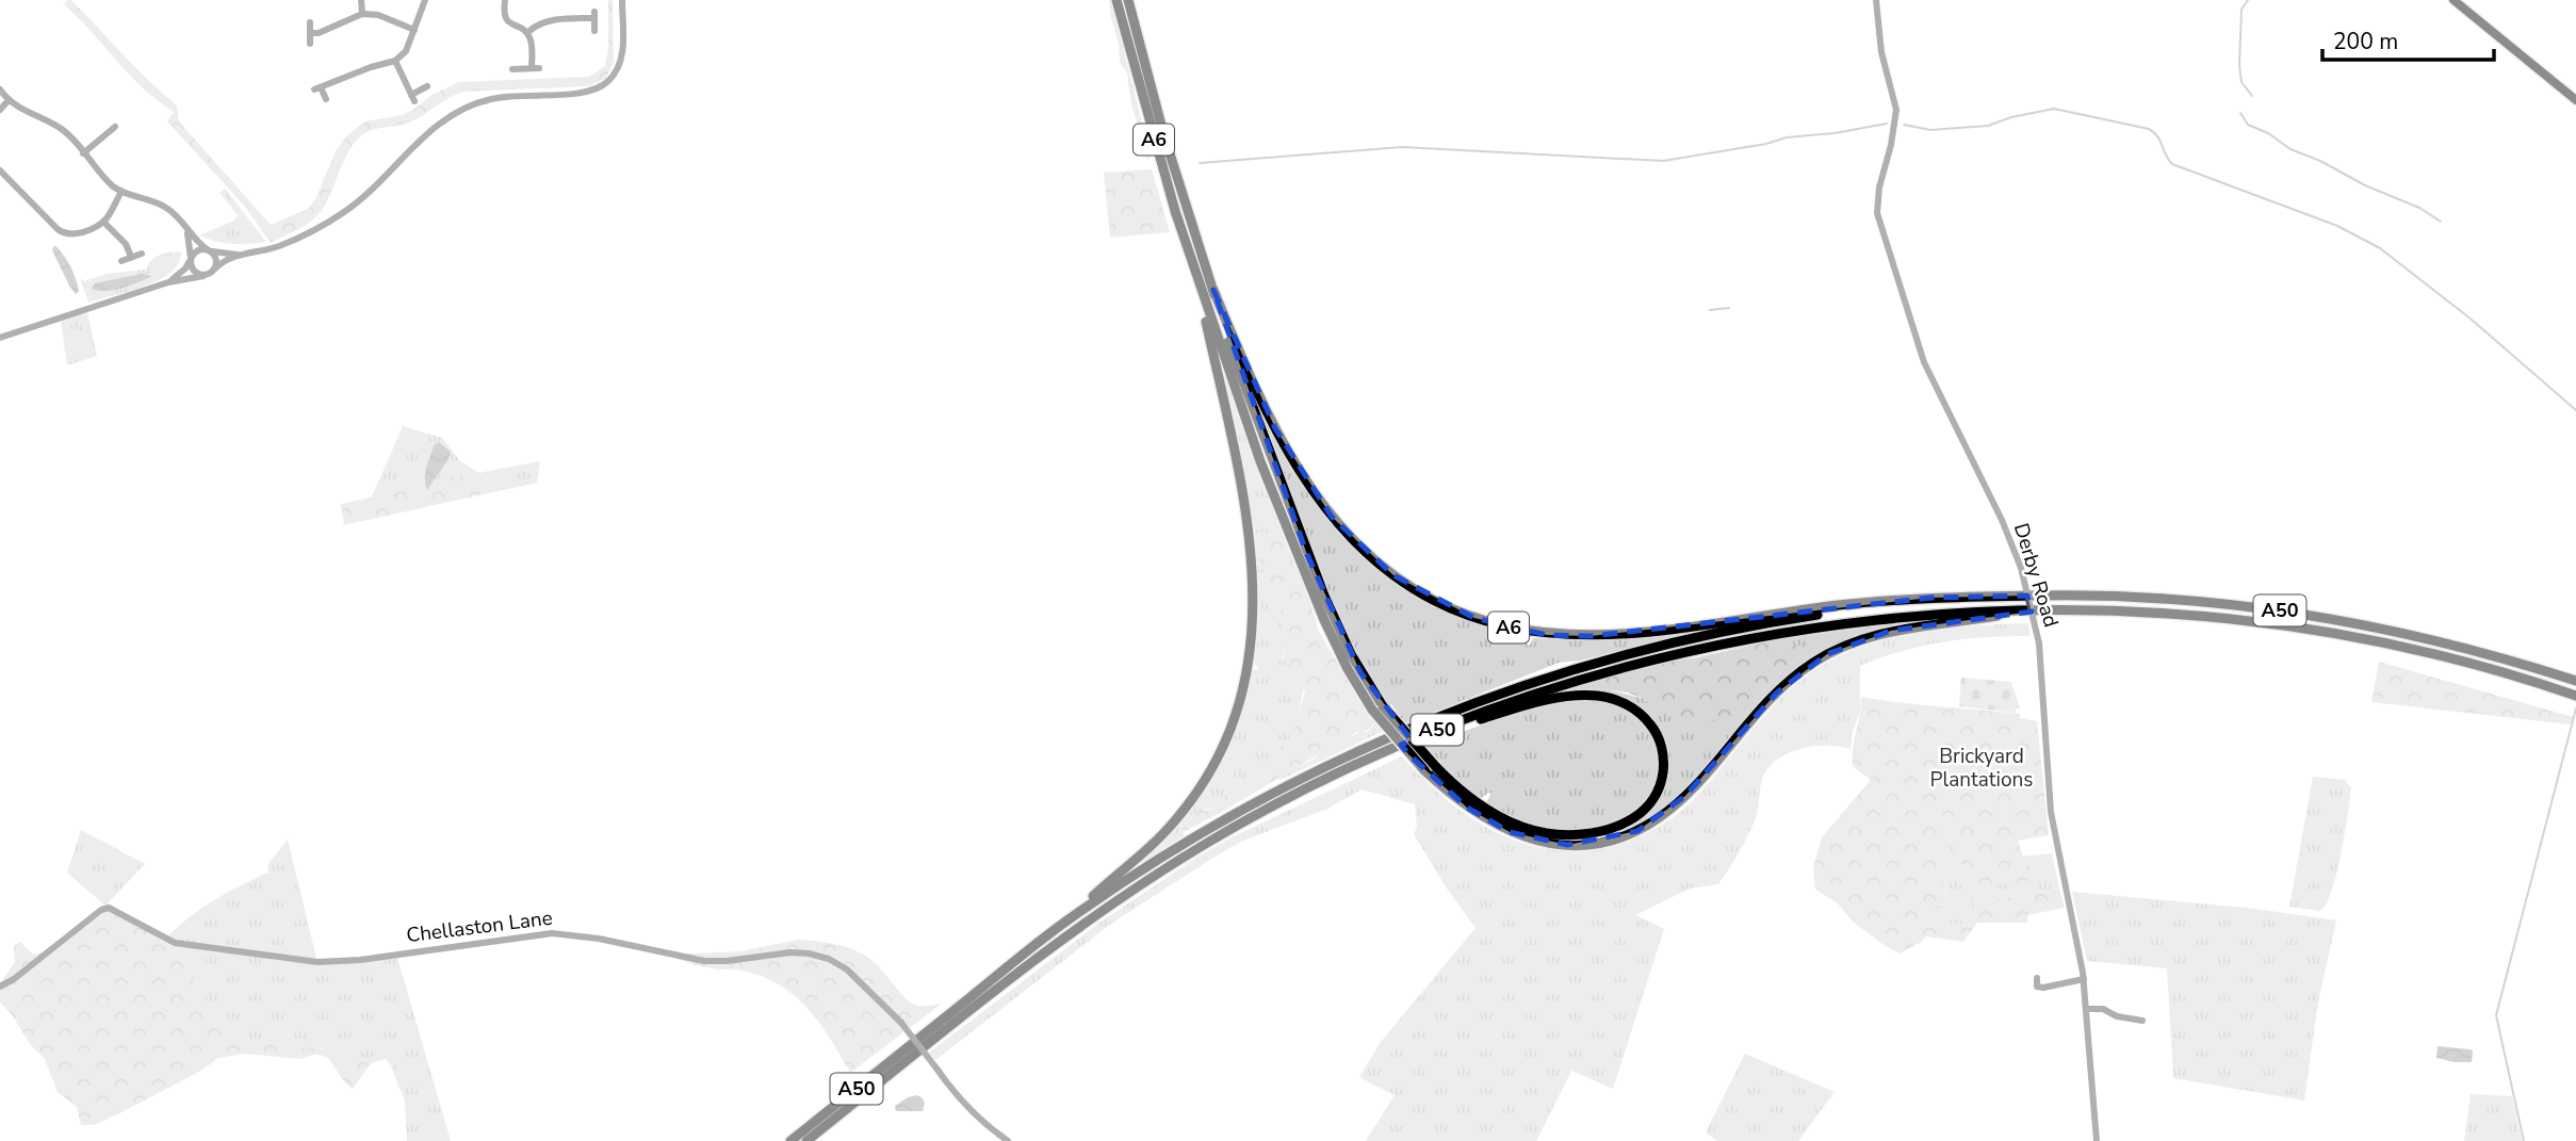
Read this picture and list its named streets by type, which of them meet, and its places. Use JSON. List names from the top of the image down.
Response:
{
  "streets": {
    "highway": ["A6", "A50"],
    "street": ["Derby Road", "Chellaston Lane"]
  },
  "crossings": [
    ["A6", "A50"]
  ],
  "parks": ["Brickyard Plantations"],
  "scale_bar": "200 m"
}
